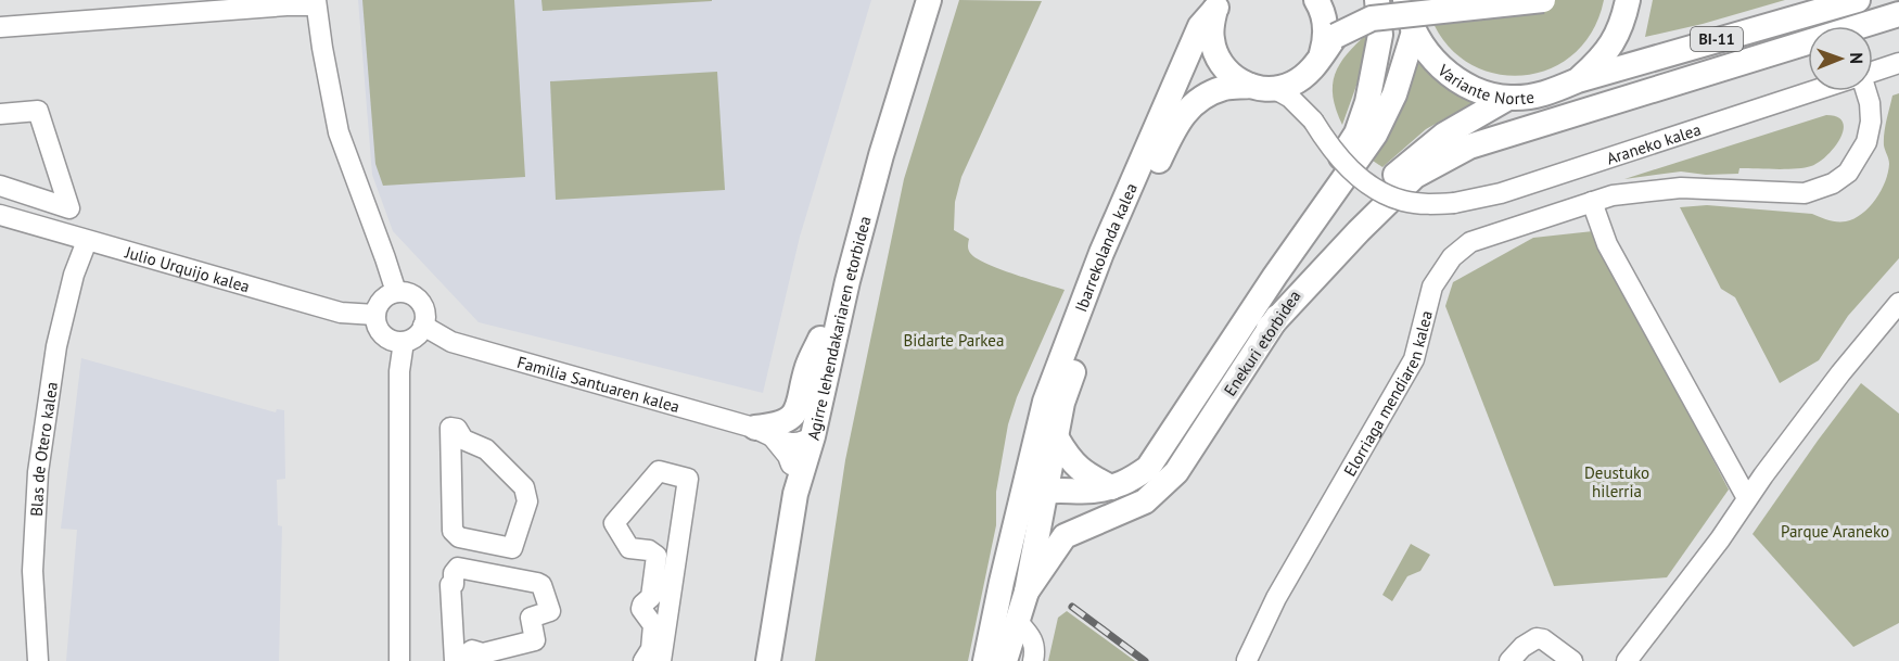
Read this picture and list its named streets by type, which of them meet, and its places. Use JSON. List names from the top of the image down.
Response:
{
  "streets": {
    "main road": [
      "BI-11",
      "Variante Norte",
      "Ibarrekolanda kalea",
      "Agirre lehendakariaren etorbidea",
      "Enekuri etorbidea"
    ],
    "street": [
      "Araneko kalea",
      "Julio Urquijo kalea",
      "Familia Santuaren kalea",
      "Elorriaga mendiaren kalea",
      "Blas de Otero kalea"
    ]
  },
  "crossings": [
    ["BI-11", "Variante Norte"],
    ["Variante Norte", "Enekuri etorbidea"],
    ["Ibarrekolanda kalea", "Enekuri etorbidea"],
    ["Julio Urquijo kalea", "Familia Santuaren kalea"],
    ["Julio Urquijo kalea", "Blas de Otero kalea"],
    ["Agirre lehendakariaren etorbidea", "Familia Santuaren kalea"]
  ],
  "parks": ["Bidarte Parkea", "Deustuko hilerria", "Parque Araneko"],
  "north": "right"
}
